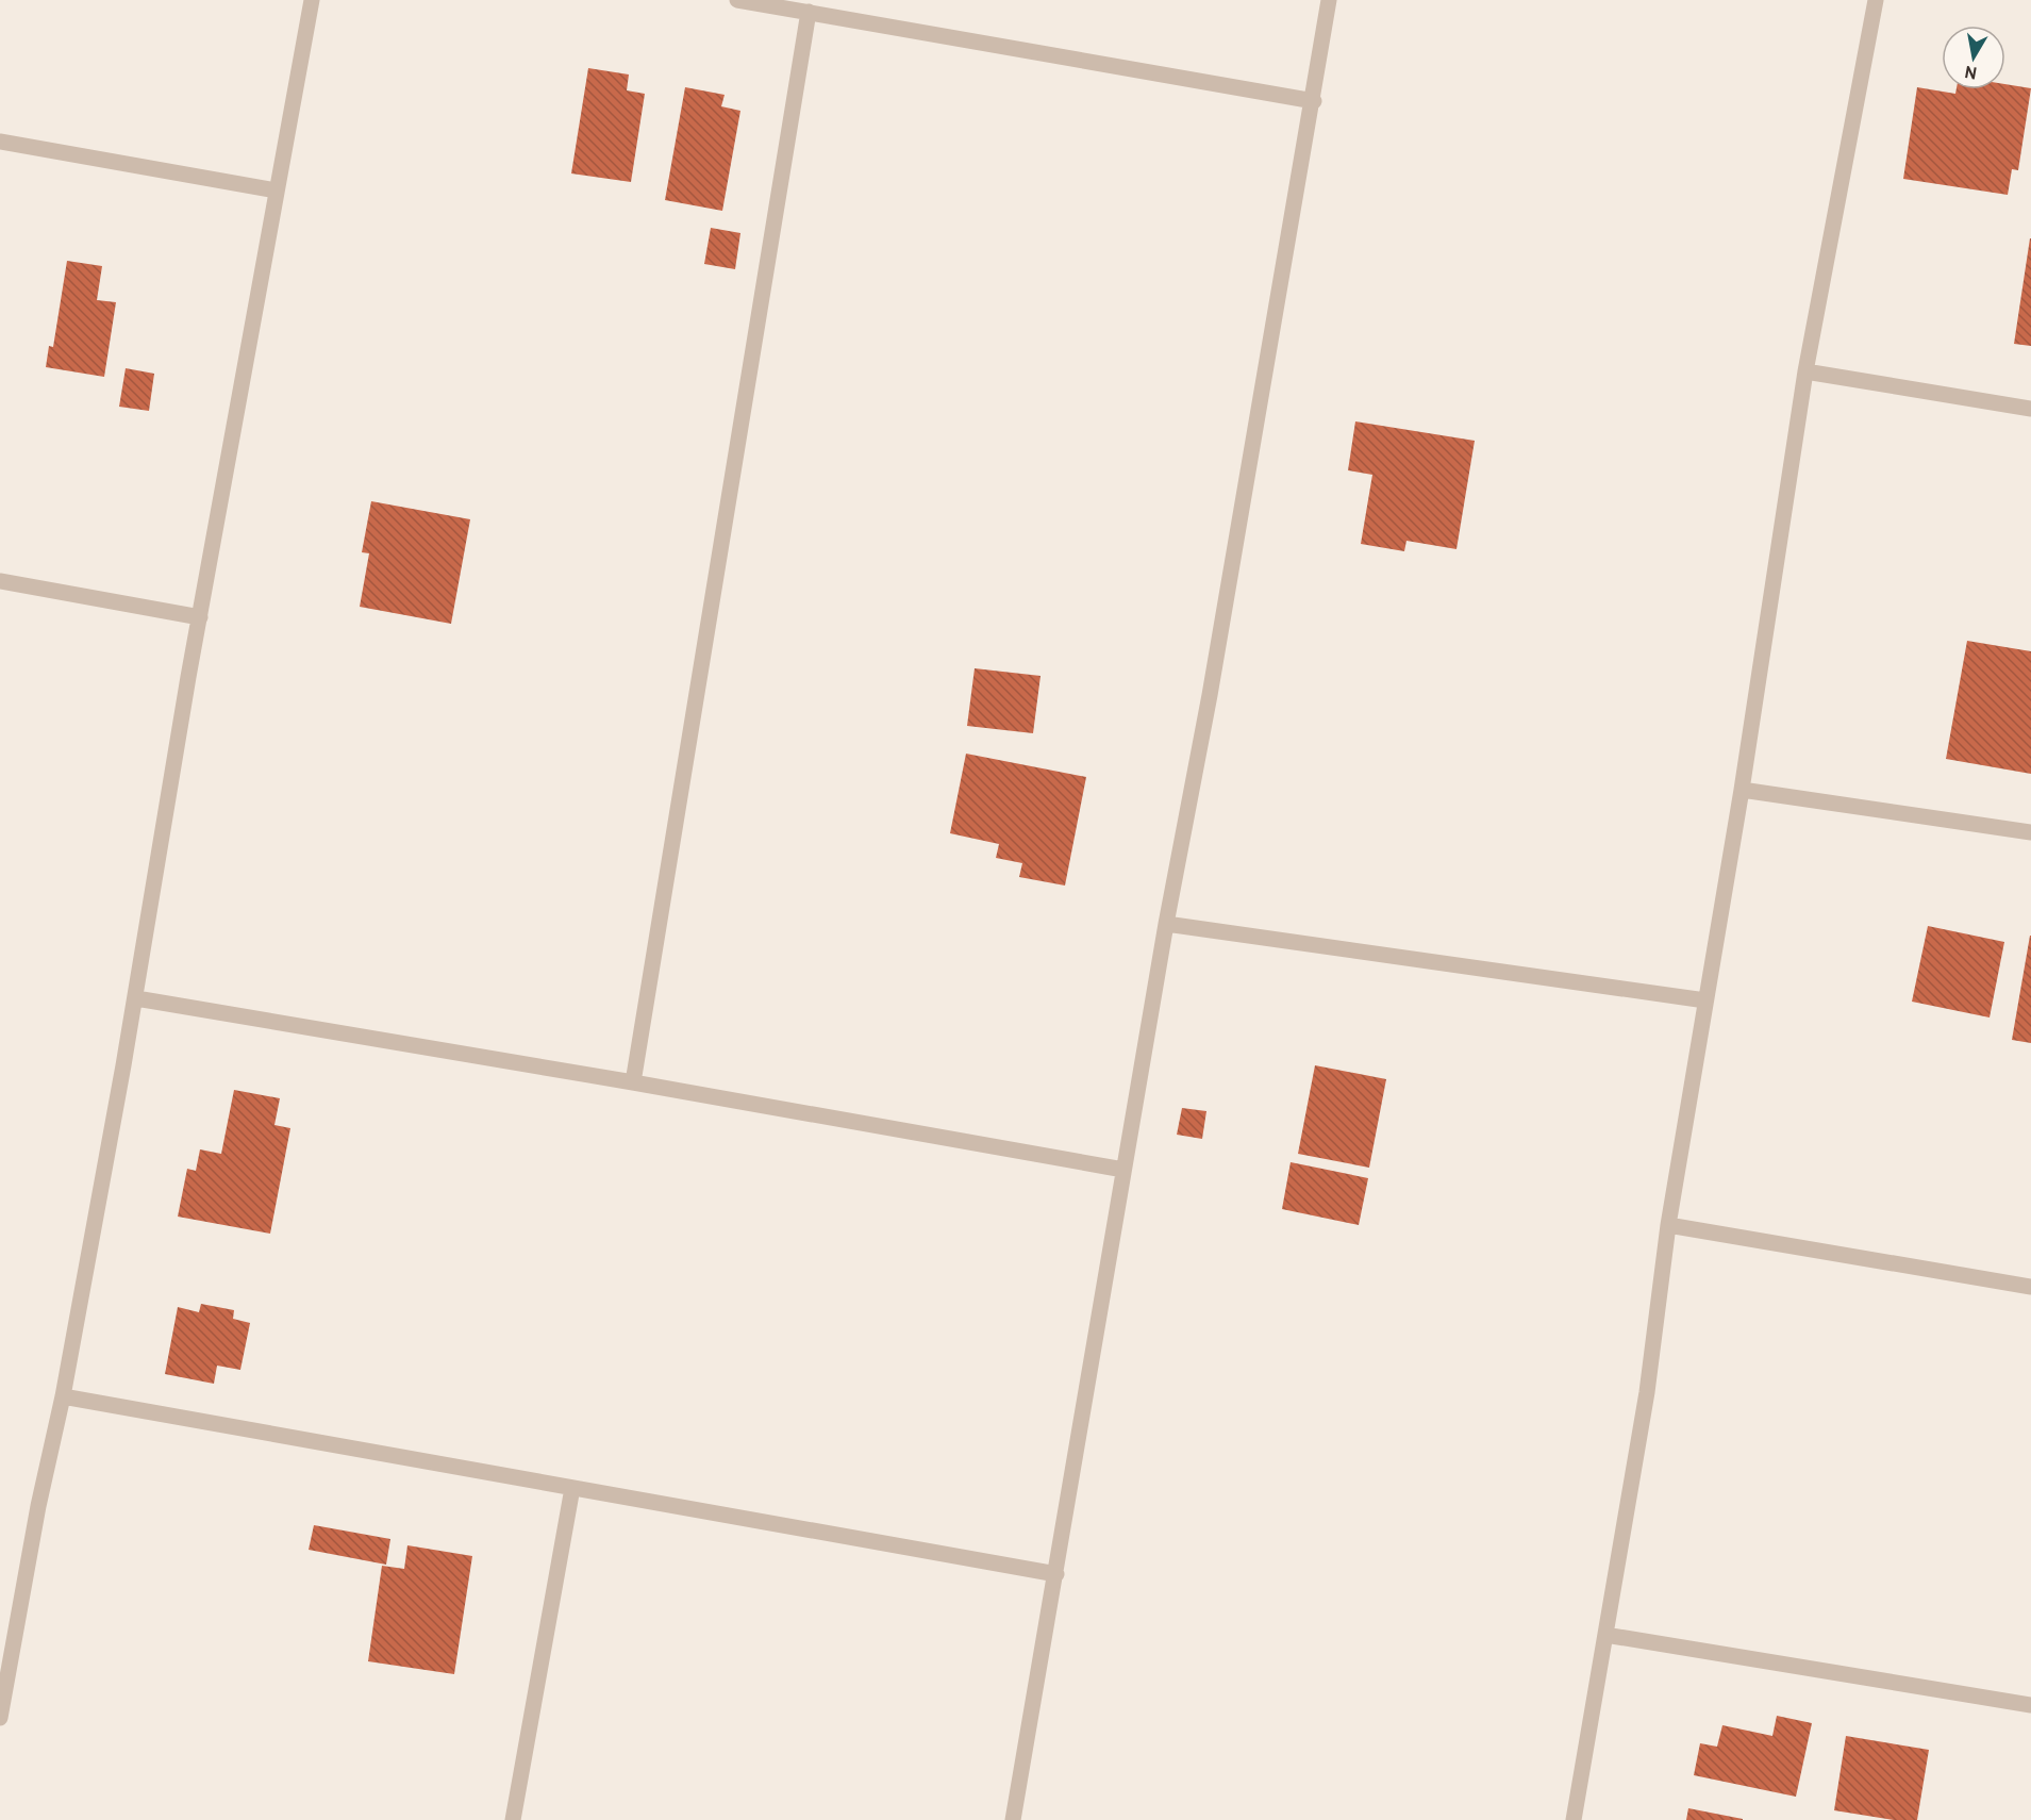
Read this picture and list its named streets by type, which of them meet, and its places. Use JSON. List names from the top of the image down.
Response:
{
  "north": "bottom"
}
